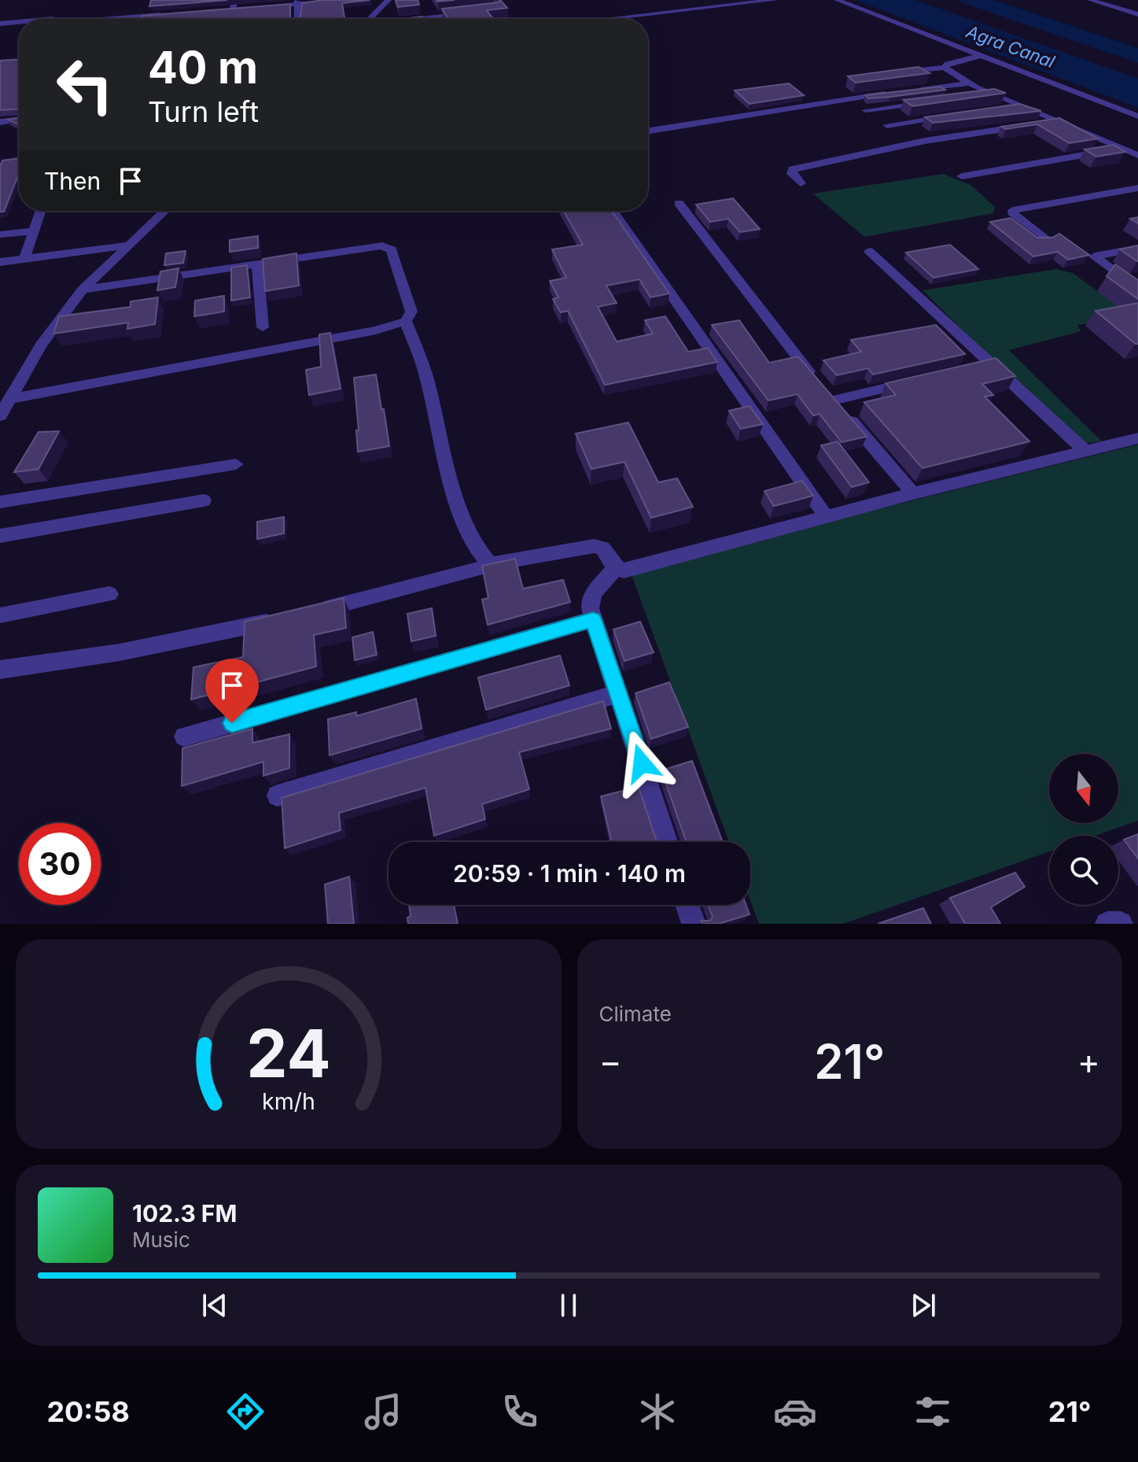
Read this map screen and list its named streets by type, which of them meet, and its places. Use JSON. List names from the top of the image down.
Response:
{
  "water": ["Agra Canal"],
  "north": "bottom",
  "page": {
    "turn": ["40 m", "Turn left"],
    "then": "Then",
    "limit": "30",
    "trip": "20:59 · 1 min · 140 m",
    "tile": "Climate",
    "heat": ["−", "21°", "+"],
    "song": ["102.3 FM", "Music"],
    "tabs": ["20:58", "21°"],
    "gauge": ["24", "km/h"]
  }
}
